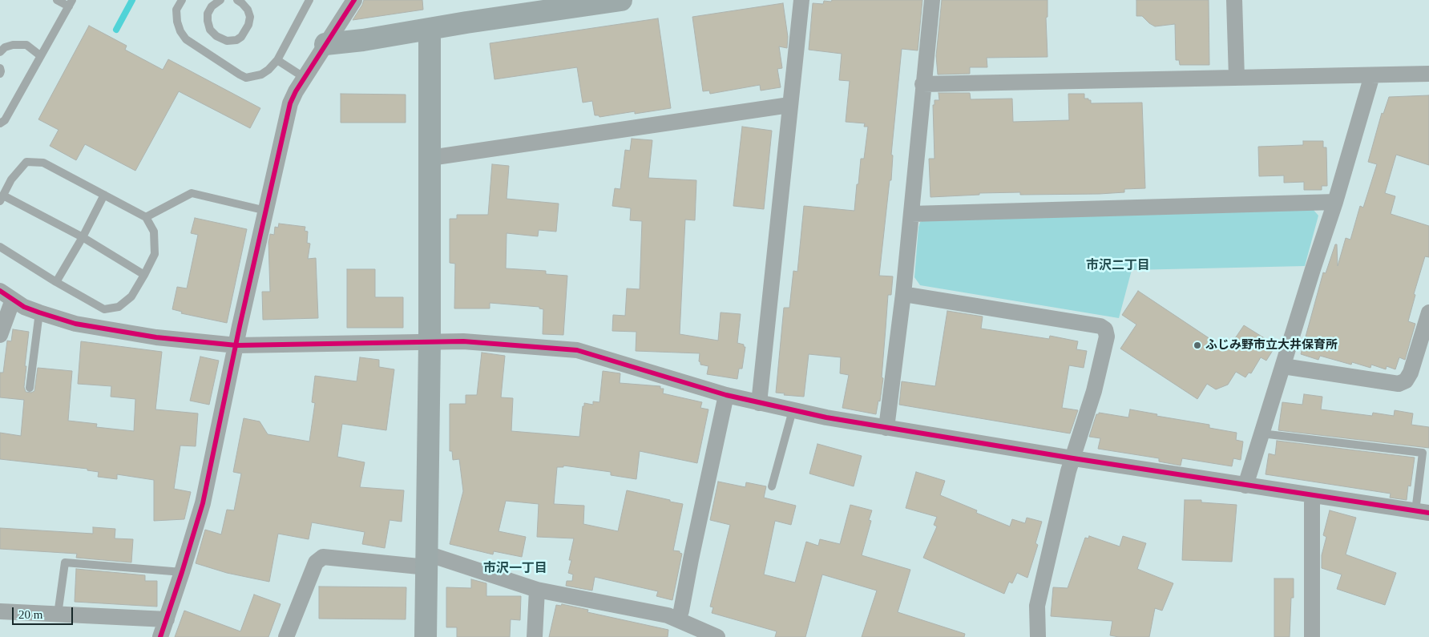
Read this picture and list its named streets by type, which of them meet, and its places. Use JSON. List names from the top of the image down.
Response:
{
  "districts": ["市沢二丁目", "市沢一丁目"],
  "places": ["ふじみ野市立大井保育所"],
  "scale_bar": "20 m"
}
